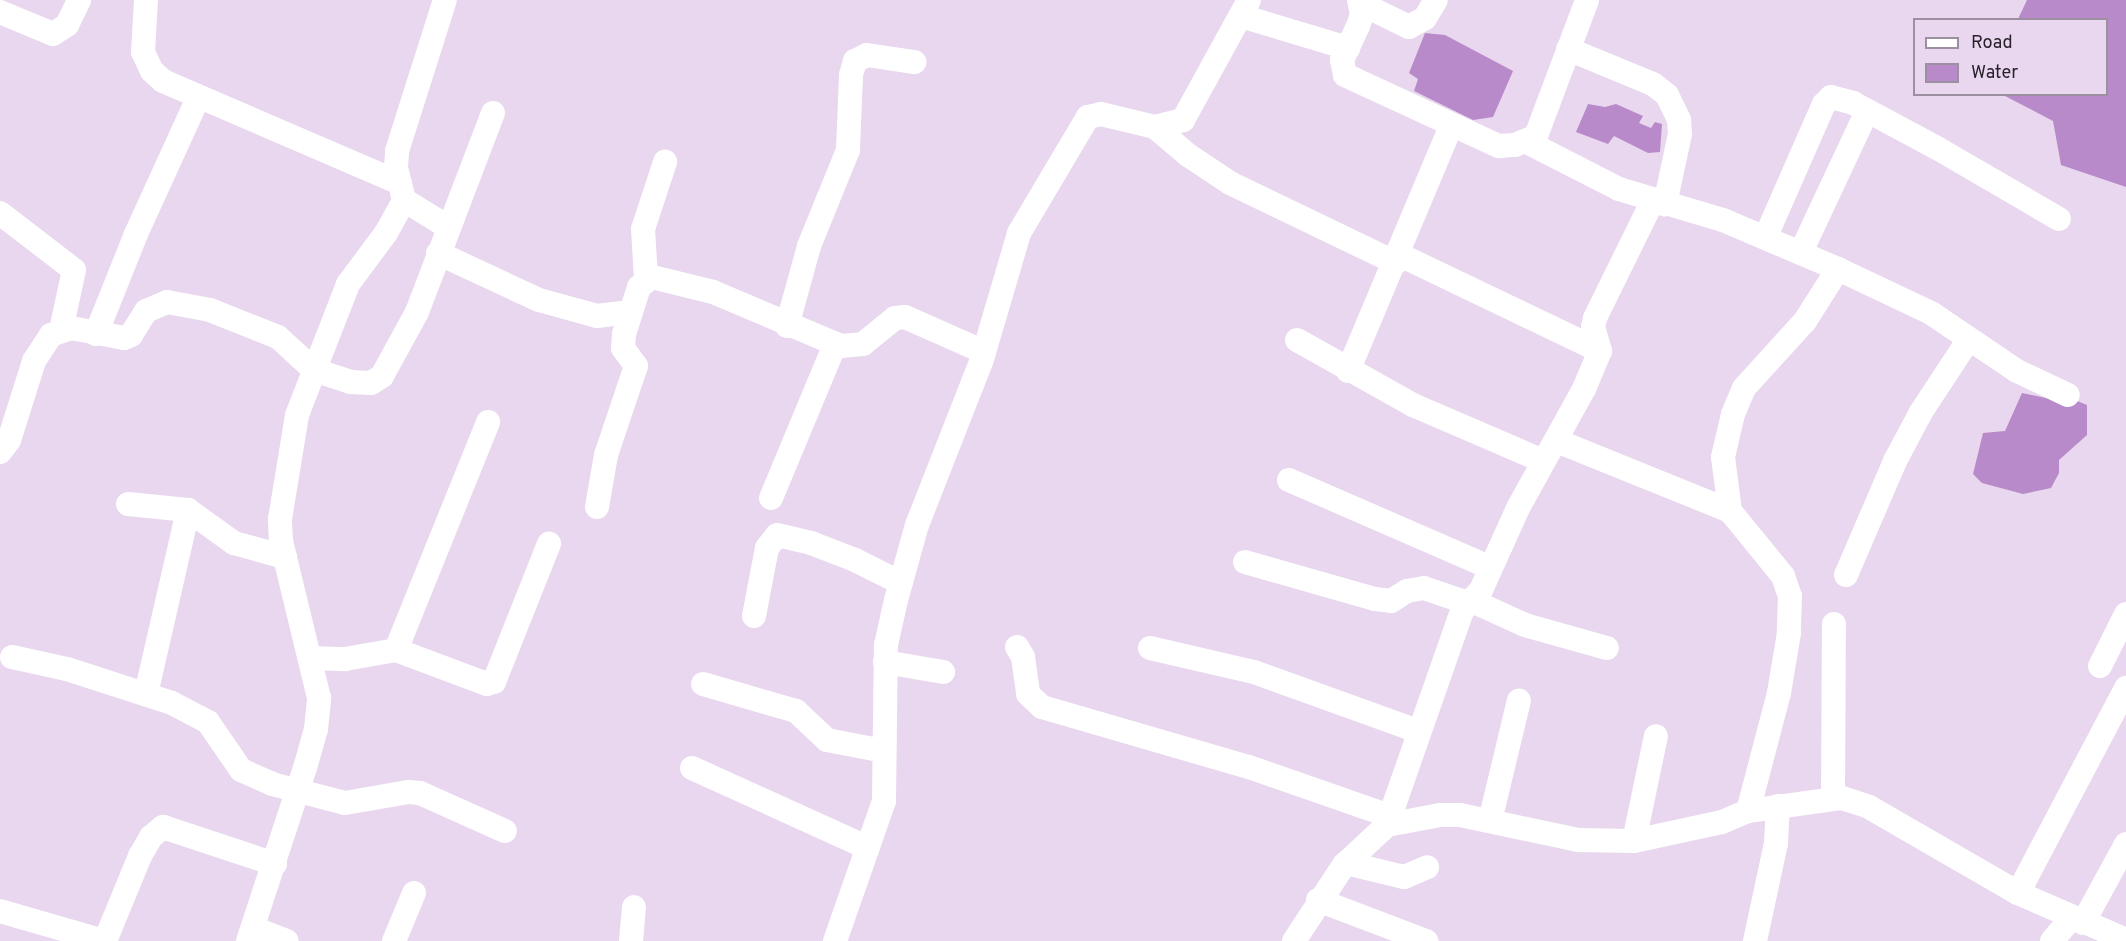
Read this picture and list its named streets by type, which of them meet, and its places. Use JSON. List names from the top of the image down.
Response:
{
  "legend": ["Road", "Water"]
}
